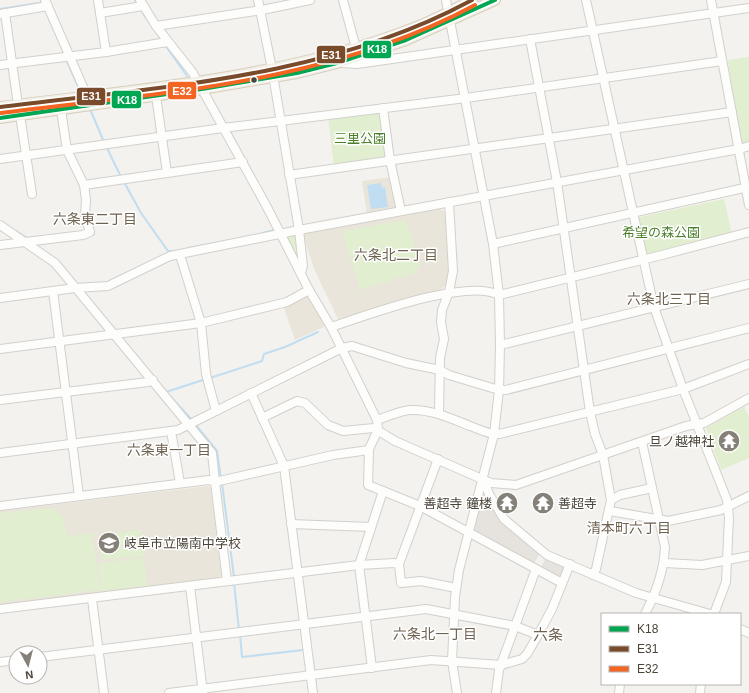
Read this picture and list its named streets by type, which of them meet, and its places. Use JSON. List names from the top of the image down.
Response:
{
  "districts": [
    "六条東二丁目",
    "六条北二丁目",
    "六条北三丁目",
    "六条東一丁目",
    "清本町六丁目",
    "六条北一丁目",
    "六条"
  ],
  "parks": ["三里公園", "希望の森公園"],
  "places": {
    "temple": ["旦ノ越神社", "善超寺 鐘楼", "善超寺"],
    "school or university": ["岐阜市立陽南中学校"]
  },
  "lines": ["transit line K18", "transit line E31", "transit line E32"],
  "legend": ["K18", "E31", "E32"],
  "north": "bottom"
}
